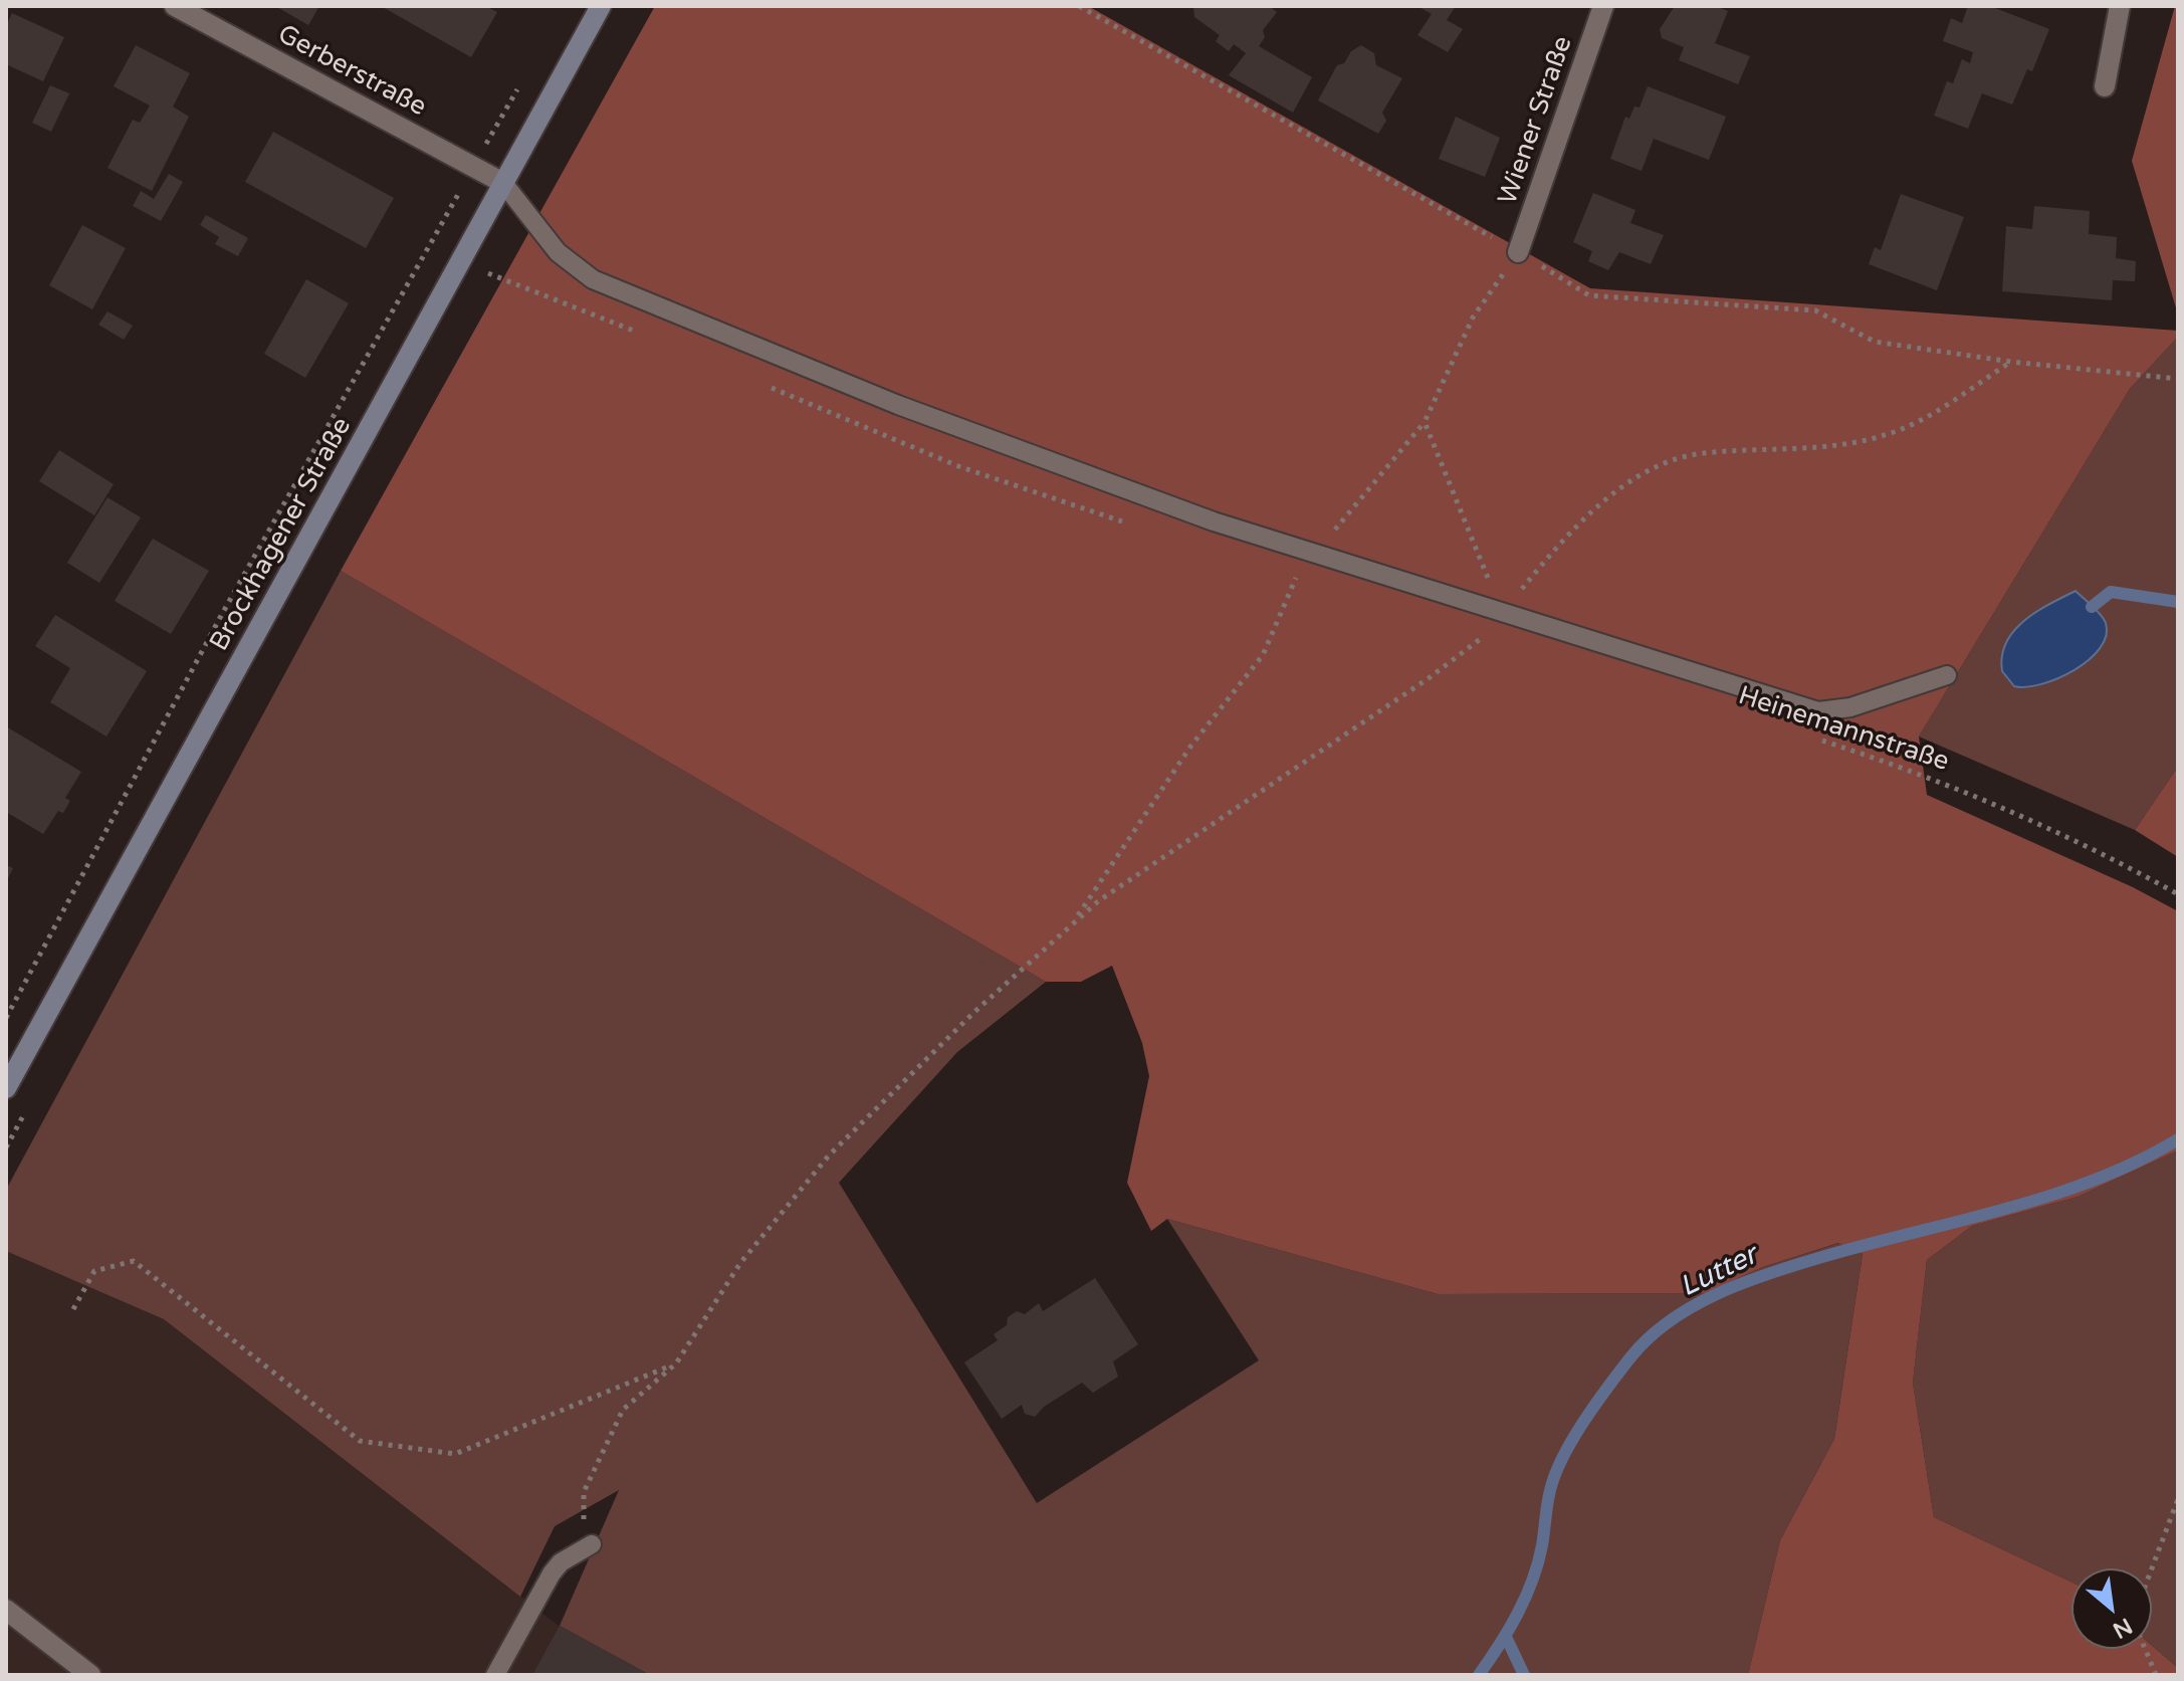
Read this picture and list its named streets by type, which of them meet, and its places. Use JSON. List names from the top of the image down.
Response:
{
  "streets": {
    "main road": ["Brockhagener Straße"],
    "street": ["Gerberstraße", "Wiener Straße"],
    "path": ["Heinemannstraße"]
  },
  "crossings": [
    ["Gerberstraße", "Brockhagener Straße"]
  ],
  "water": ["Lutter"],
  "north": "bottom right"
}
